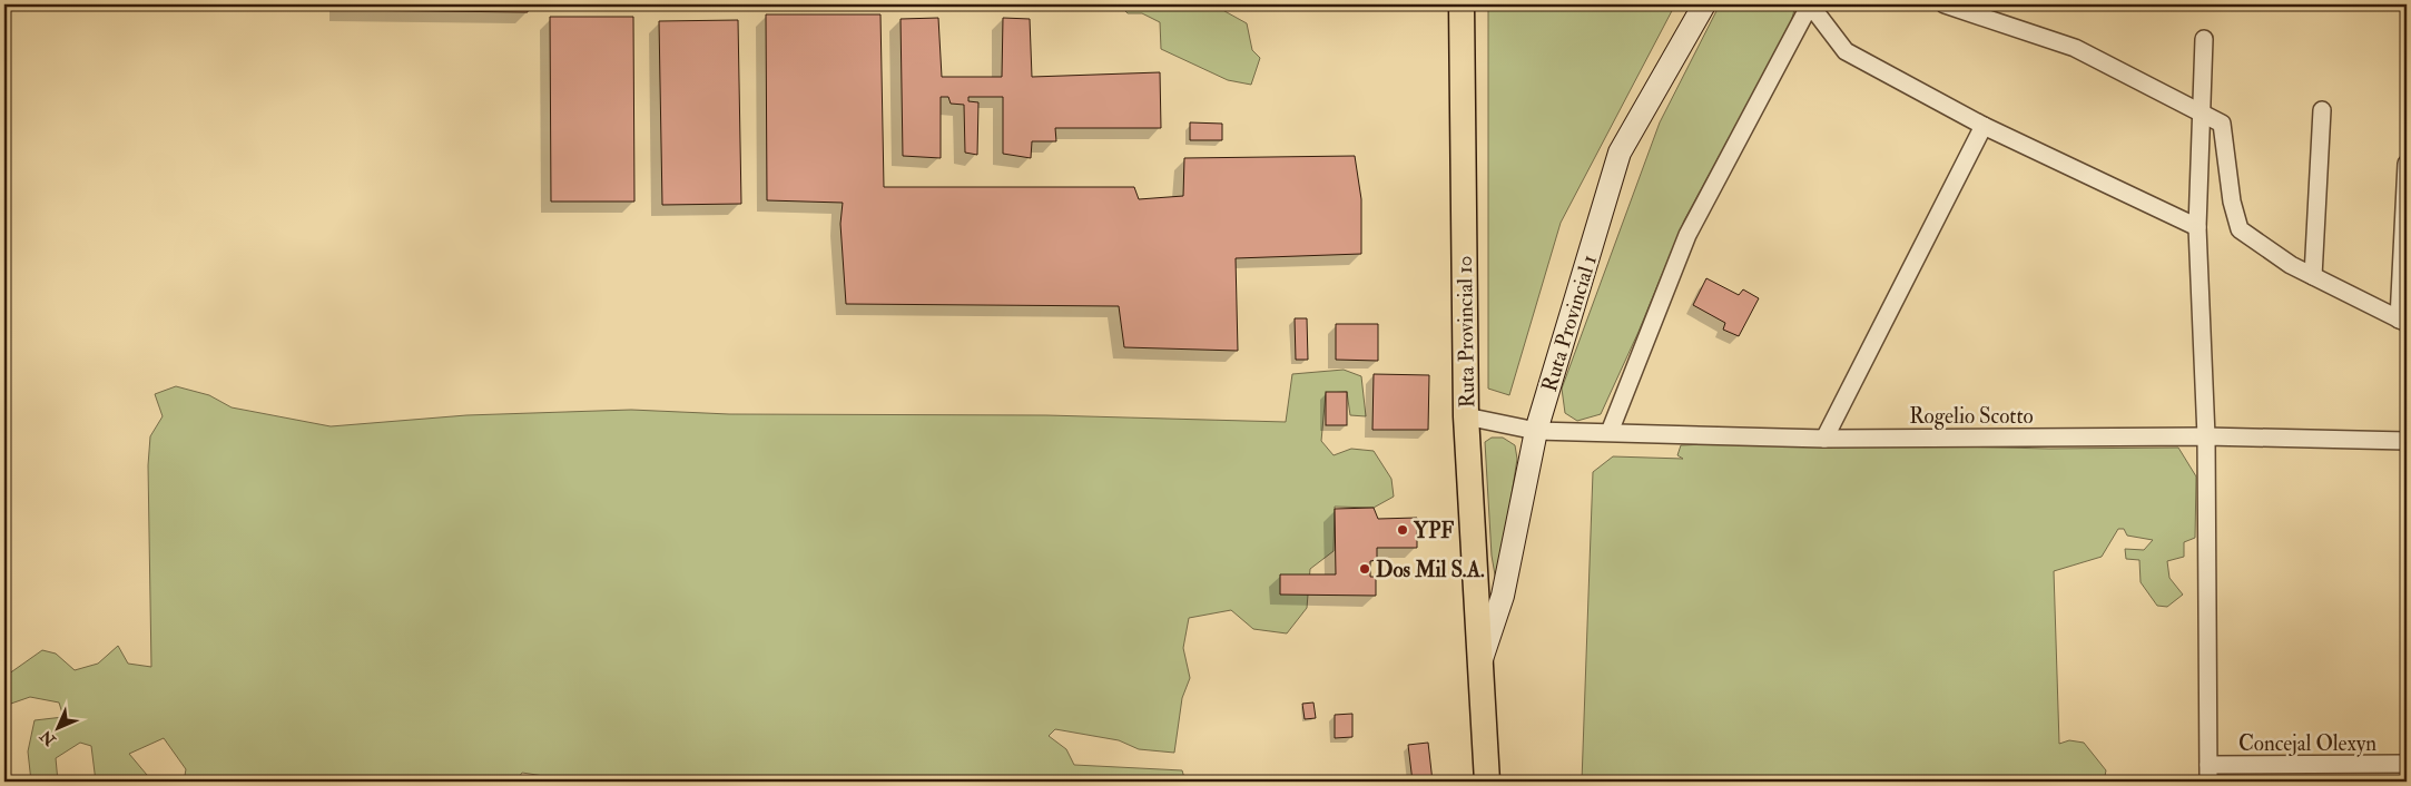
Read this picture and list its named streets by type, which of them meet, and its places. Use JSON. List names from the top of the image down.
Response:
{
  "streets": {
    "main road": ["Ruta Provincial 1", "Ruta Provincial 10"],
    "street": ["Rogelio Scotto", "Concejal Olexyn"]
  },
  "crossings": [
    ["Ruta Provincial 1", "Ruta Provincial 10"],
    ["Ruta Provincial 1", "Rogelio Scotto"],
    ["Ruta Provincial 10", "Rogelio Scotto"]
  ],
  "places": ["YPF", "Dos Mil S.A."],
  "north": "bottom left"
}
